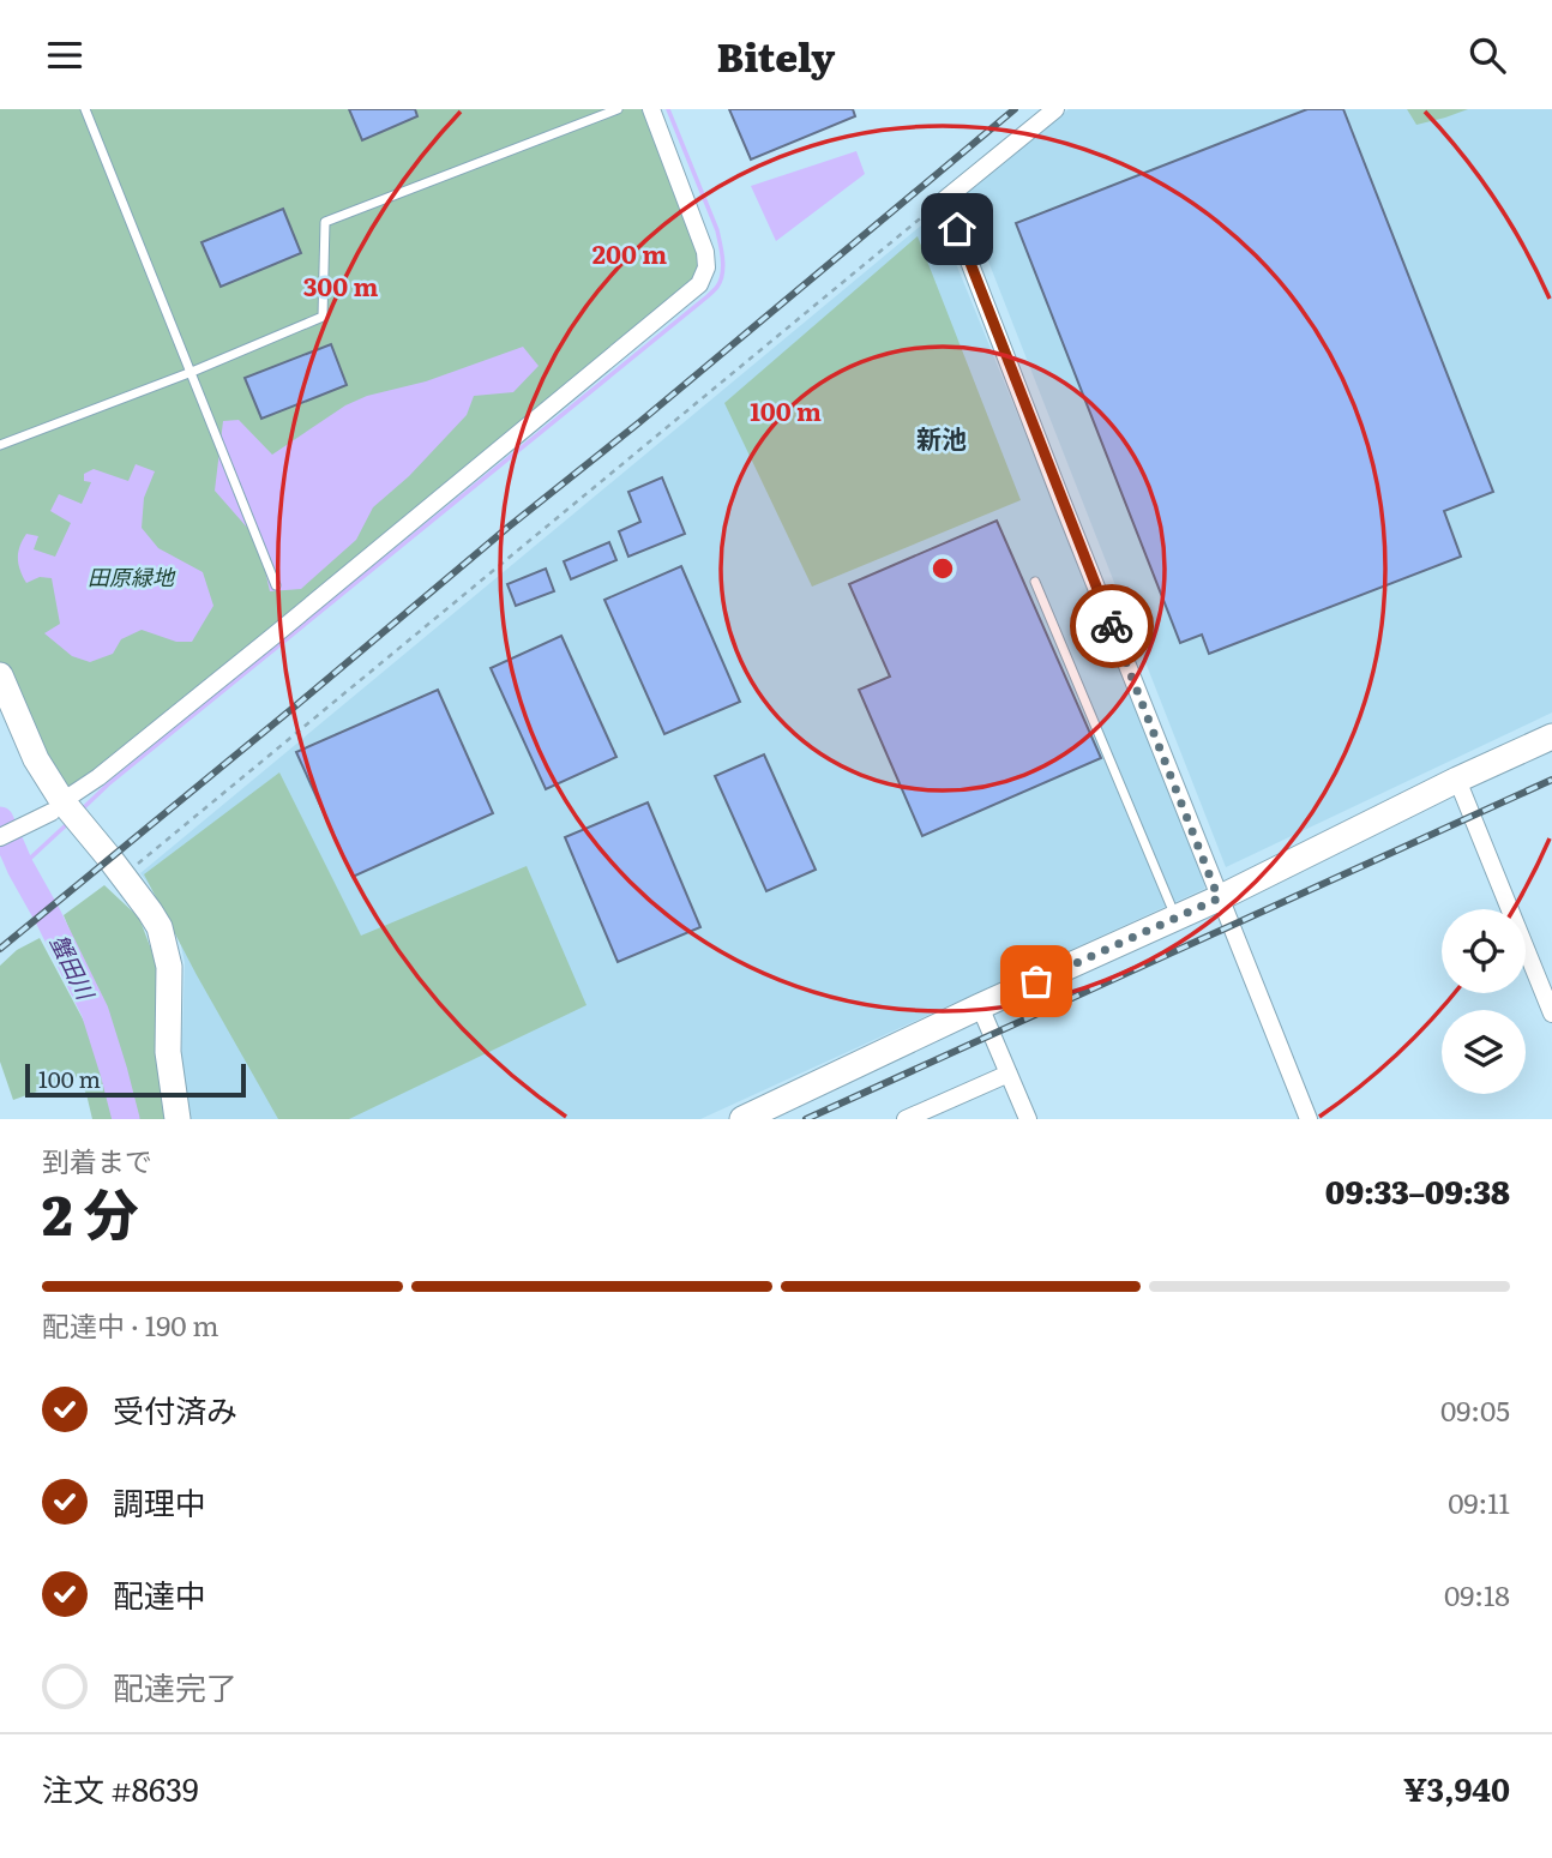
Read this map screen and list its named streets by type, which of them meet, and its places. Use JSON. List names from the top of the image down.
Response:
{
  "districts": ["新池"],
  "water": ["蟹田川"],
  "parks": ["田原緑地"],
  "scale_bar": "100 m",
  "page": {
    "header": "Bitely",
    "scale": "100 m",
    "heading": ["2 分", "到着まで", "09:33–09:38"],
    "panel": ["注文 #8639", "¥3,940"],
    "bar": "配達中 · 190 m",
    "list": [
      ["受付済み", "09:05"],
      ["調理中", "09:11"],
      ["配達中", "09:18"],
      "配達完了"
    ]
  },
  "rings": ["200 m", "300 m", "100 m"]
}
